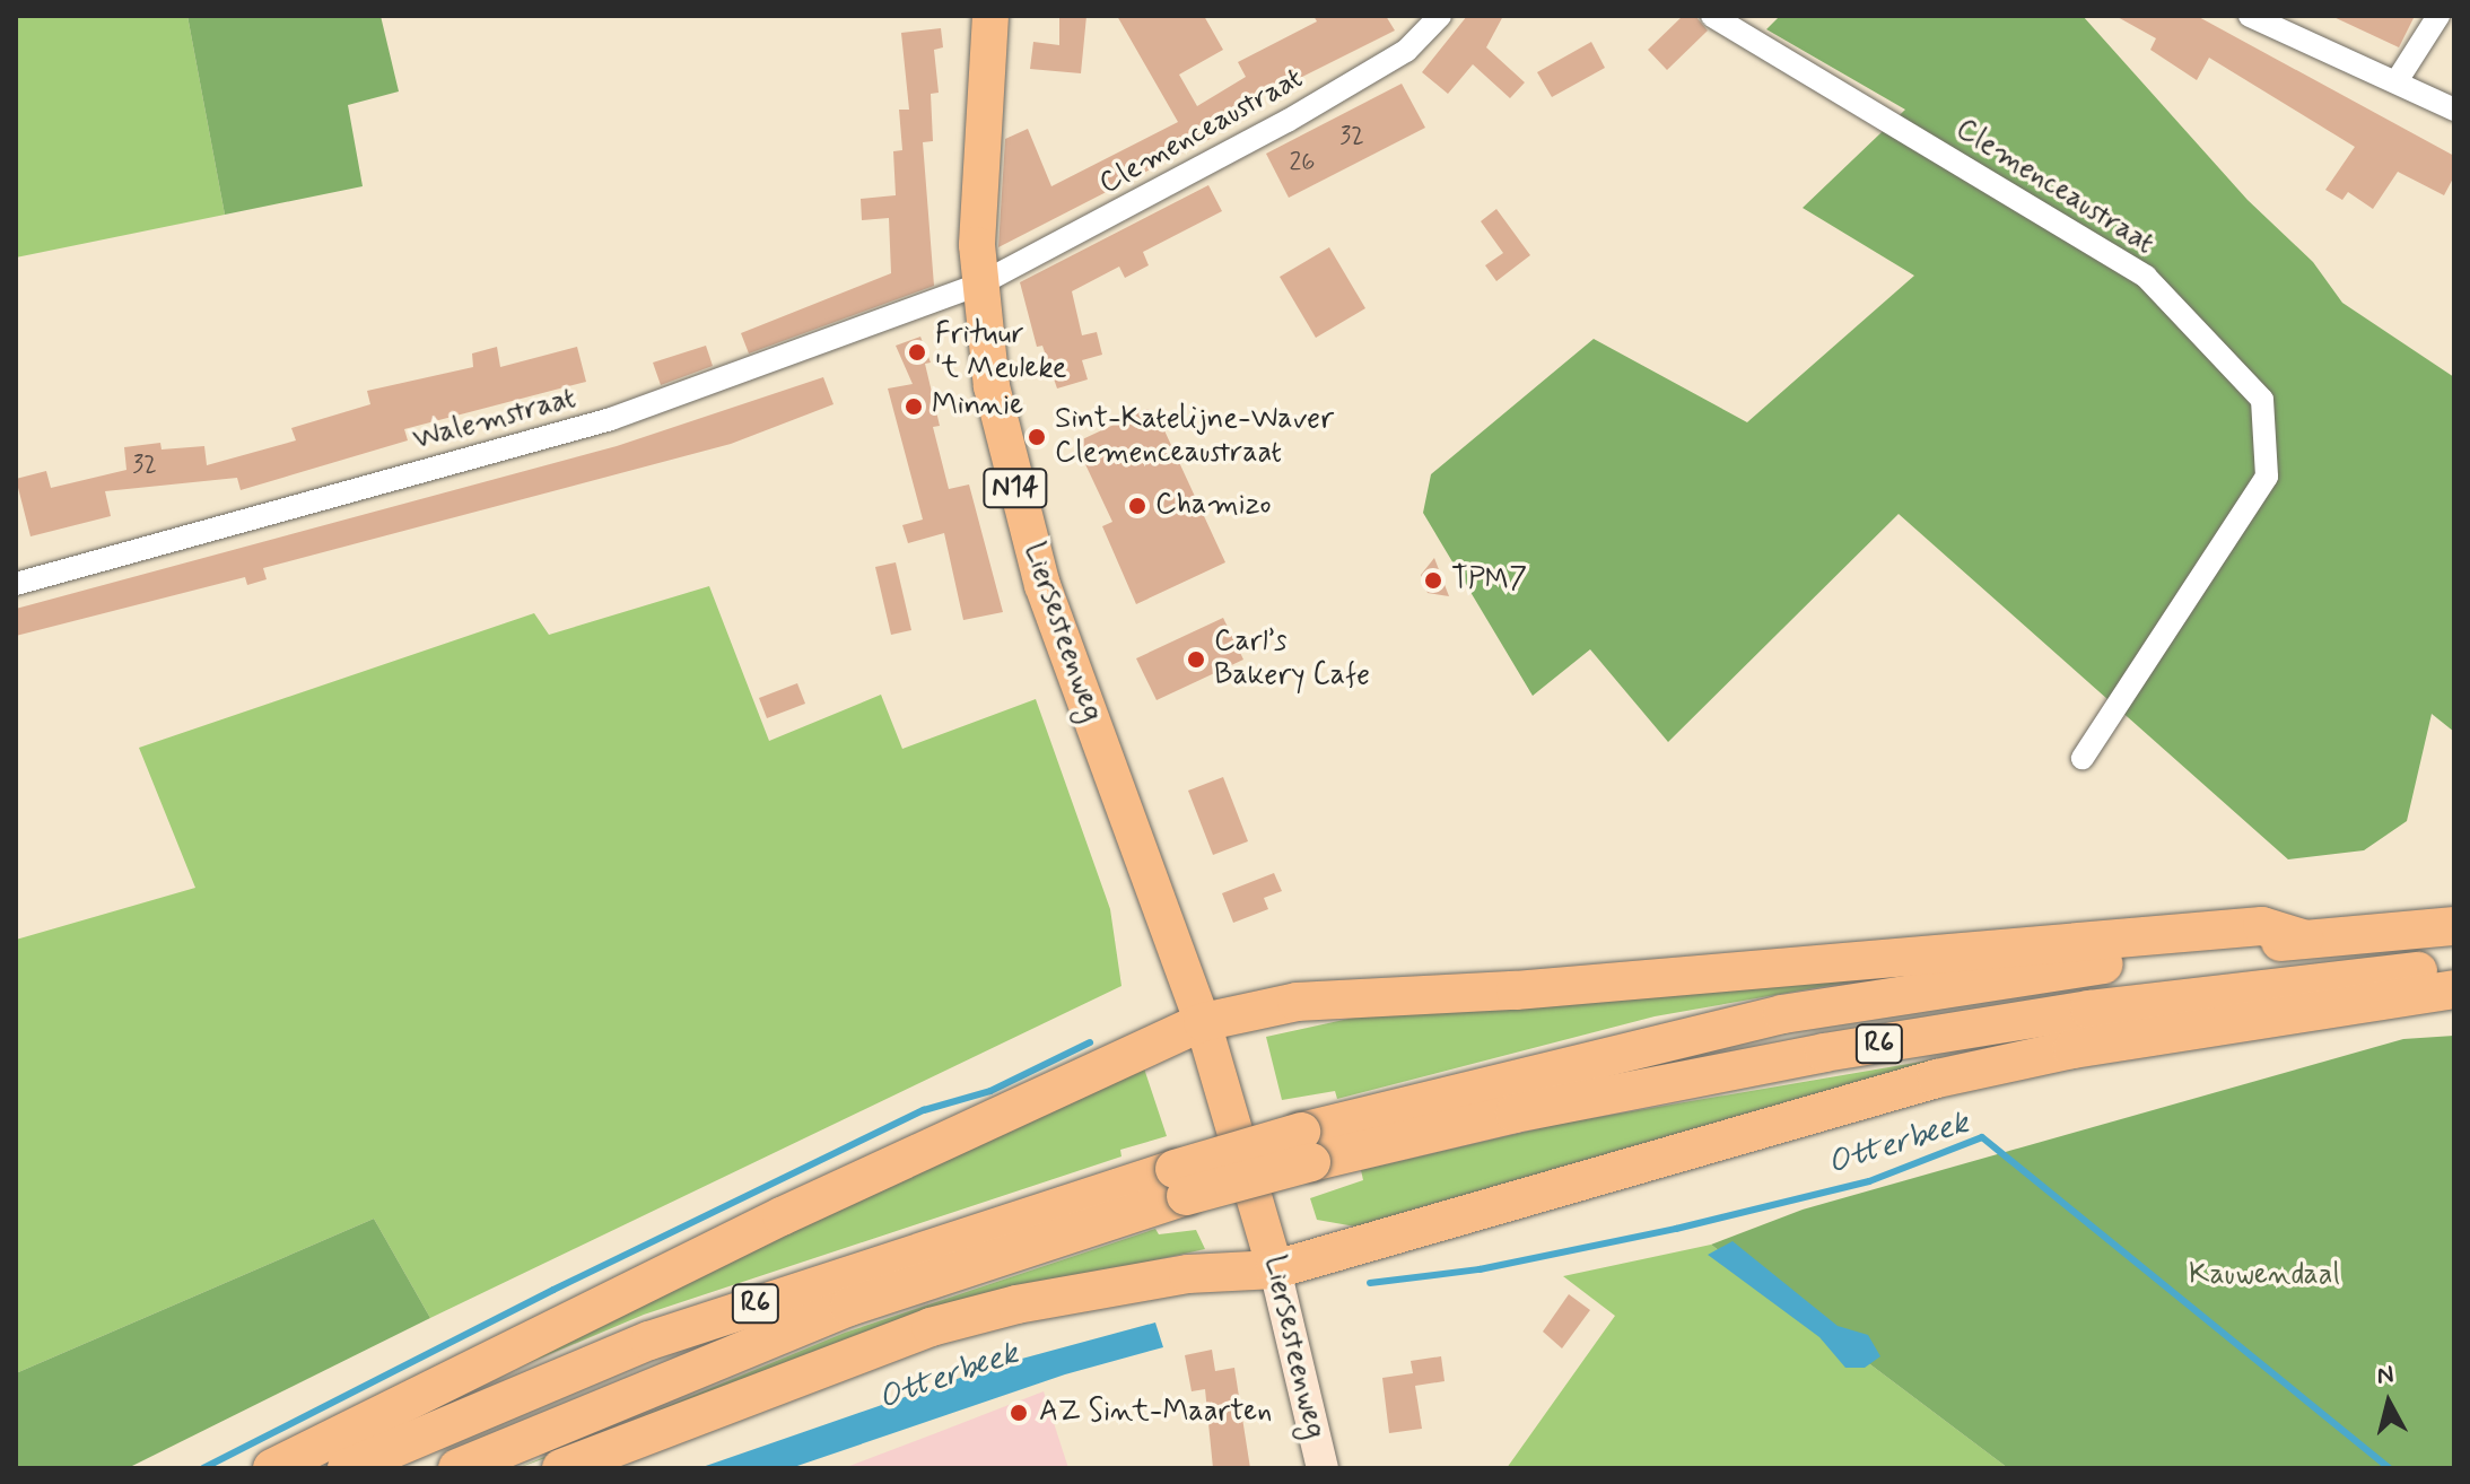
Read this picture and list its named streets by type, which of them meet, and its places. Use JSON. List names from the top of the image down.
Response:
{
  "streets": {
    "highway": ["R6"],
    "main road": ["N14", "Liersesteenweg"],
    "street": ["Clemenceaustraat", "Walemstraat"]
  },
  "crossings": [
    ["Clemenceaustraat", "Walemstraat"],
    ["Clemenceaustraat", "Liersesteenweg"],
    ["Walemstraat", "Liersesteenweg"]
  ],
  "water": ["Otterbeek"],
  "parks": ["Kauwendaal"],
  "places": [
    "Frituur 't Meuleke",
    "Minnie",
    "Sint-Katelijne-Waver Clemenceaustraat",
    "Chamizo",
    "TPM7",
    "Carl’s Bakery Cafe",
    "AZ Sint-Maarten"
  ],
  "house_numbers": ["32", "26", "32"],
  "north": "top"
}
